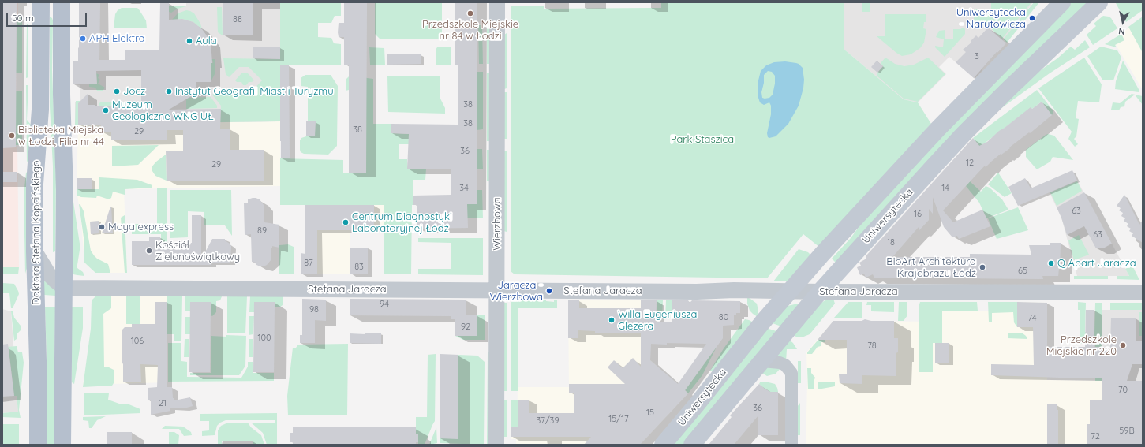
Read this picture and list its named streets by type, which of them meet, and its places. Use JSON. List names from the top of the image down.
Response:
{
  "streets": {
    "main road": ["Uniwersytecka", "Doktora Stefana Kopcińskiego"],
    "street": ["Wierzbowa", "Stefana Jaracza"]
  },
  "crossings": [
    ["Uniwersytecka", "Stefana Jaracza"],
    ["Wierzbowa", "Stefana Jaracza"]
  ],
  "parks": ["Park Staszica"],
  "places": [
    "Przedszkole Miejskie nr 84 w Łodzi",
    "Uniwersytecka - Narutowicza",
    "APH Elektra",
    "Aula",
    "Jocz",
    "Instytut Geografii Miast i Turyzmu",
    "Muzeum Geologiczne WNG UŁ",
    "Biblioteka Miejska w Łodzi, Filia nr 44",
    "Centrum Diagnostyki Laboratoryjnej Łódź",
    "Moya express",
    "Kościół Zielonoświątkowy",
    "Q Apart Jaracza",
    "BioArt Architektura Krajobrazu Łódź",
    "Jaracza - Wierzbowa",
    "Willa Eugeniusza Glezera",
    "Przedszkole Miejskie nr 220"
  ],
  "house_numbers": [
    "88",
    "3",
    "38",
    "38",
    "38",
    "29",
    "36",
    "12",
    "29",
    "34",
    "14",
    "63",
    "16",
    "89",
    "63",
    "18",
    "87",
    "83",
    "65",
    "94",
    "98",
    "80",
    "74",
    "92",
    "100",
    "106",
    "78",
    "70",
    "21",
    "36",
    "15",
    "15/17",
    "37/39",
    "59B",
    "72"
  ],
  "scale_bar": "50 m",
  "north": "bottom"
}
